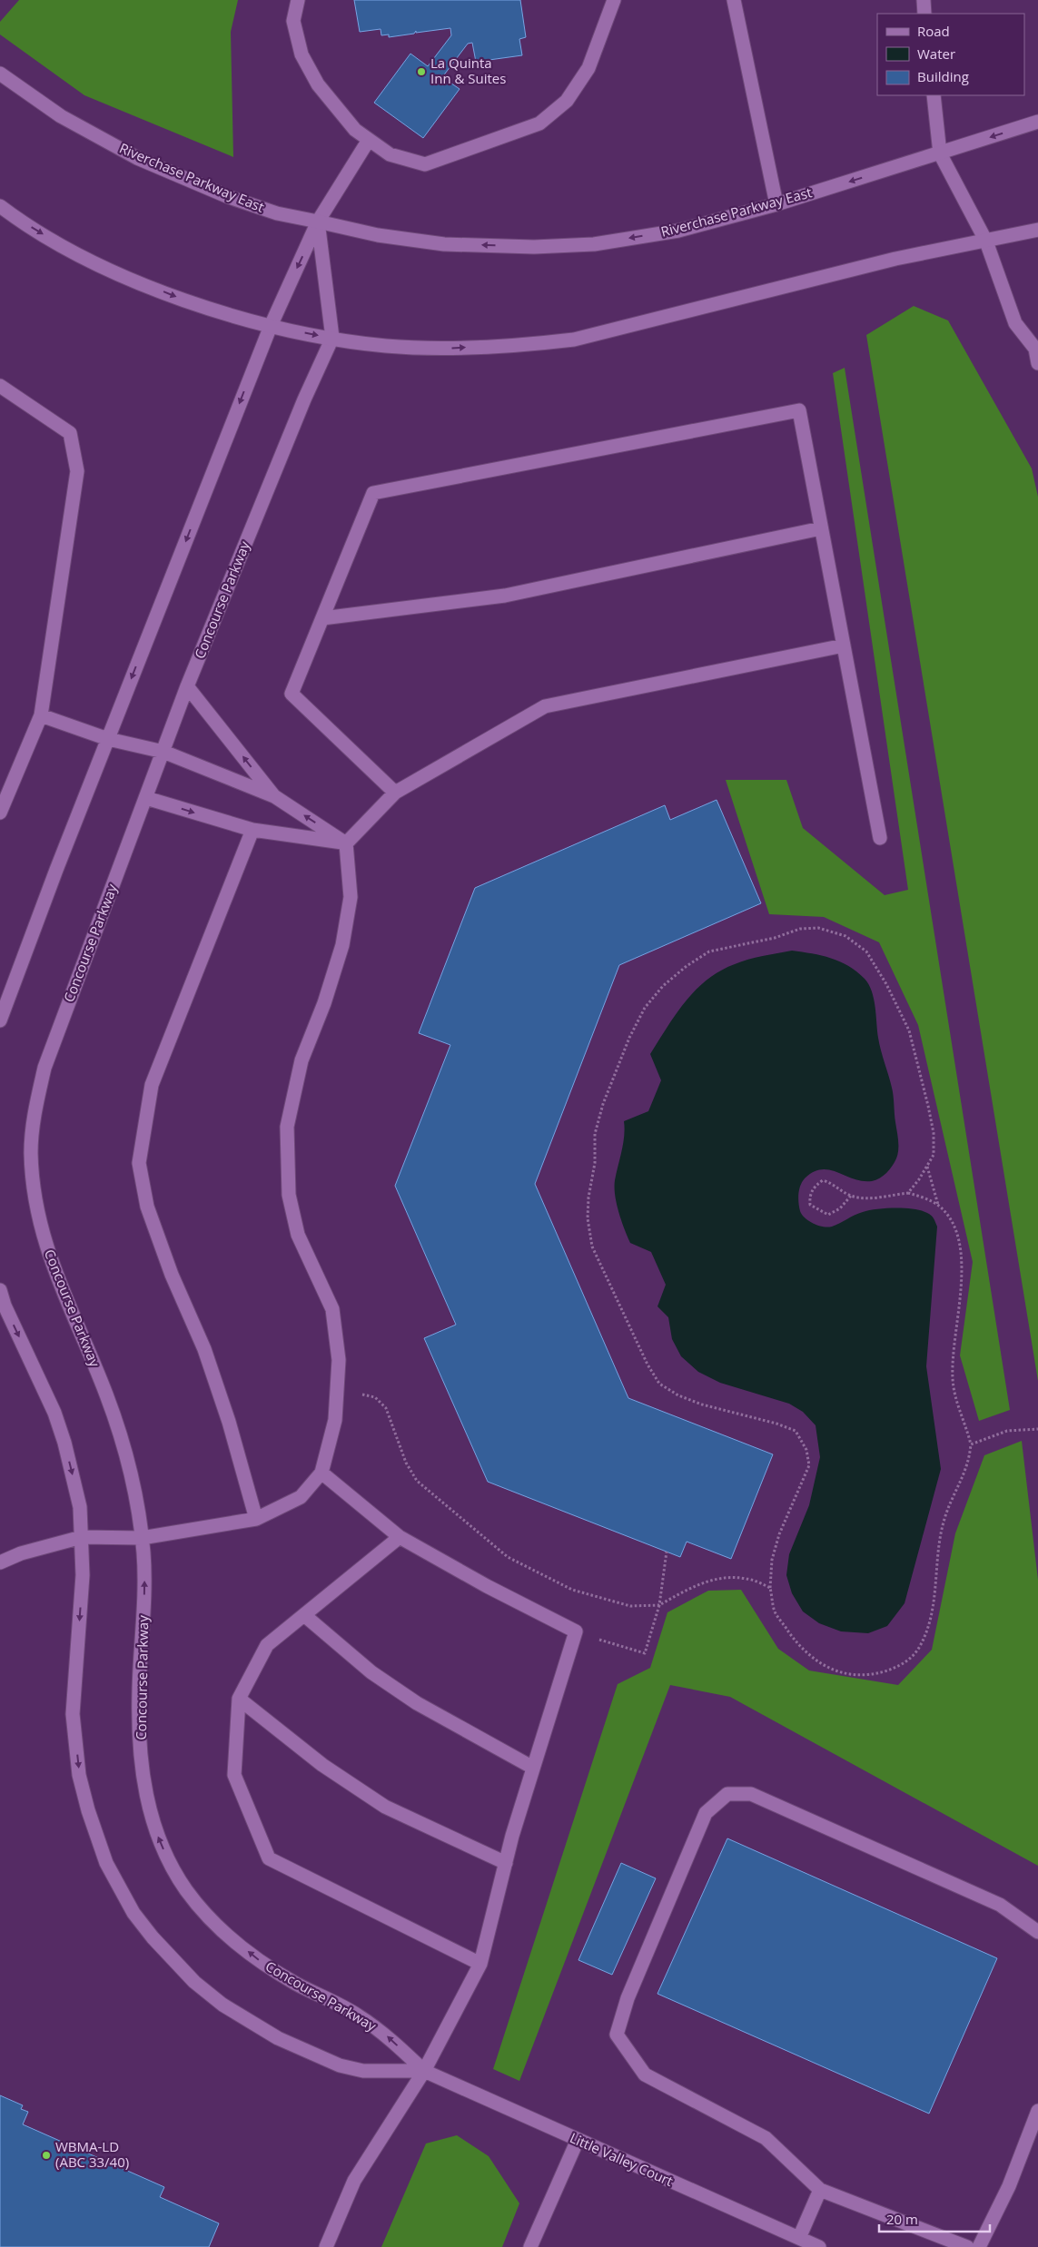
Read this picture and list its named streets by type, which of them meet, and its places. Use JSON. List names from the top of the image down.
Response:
{
  "streets": {
    "street": ["Riverchase Parkway East", "Concourse Parkway", "Little Valley Court"]
  },
  "crossings": [
    ["Concourse Parkway", "Little Valley Court"]
  ],
  "places": ["La Quinta Inn & Suites", "WBMA-LD (ABC 33/40)"],
  "legend": ["Road", "Water", "Building"],
  "scale_bar": "20 m"
}
